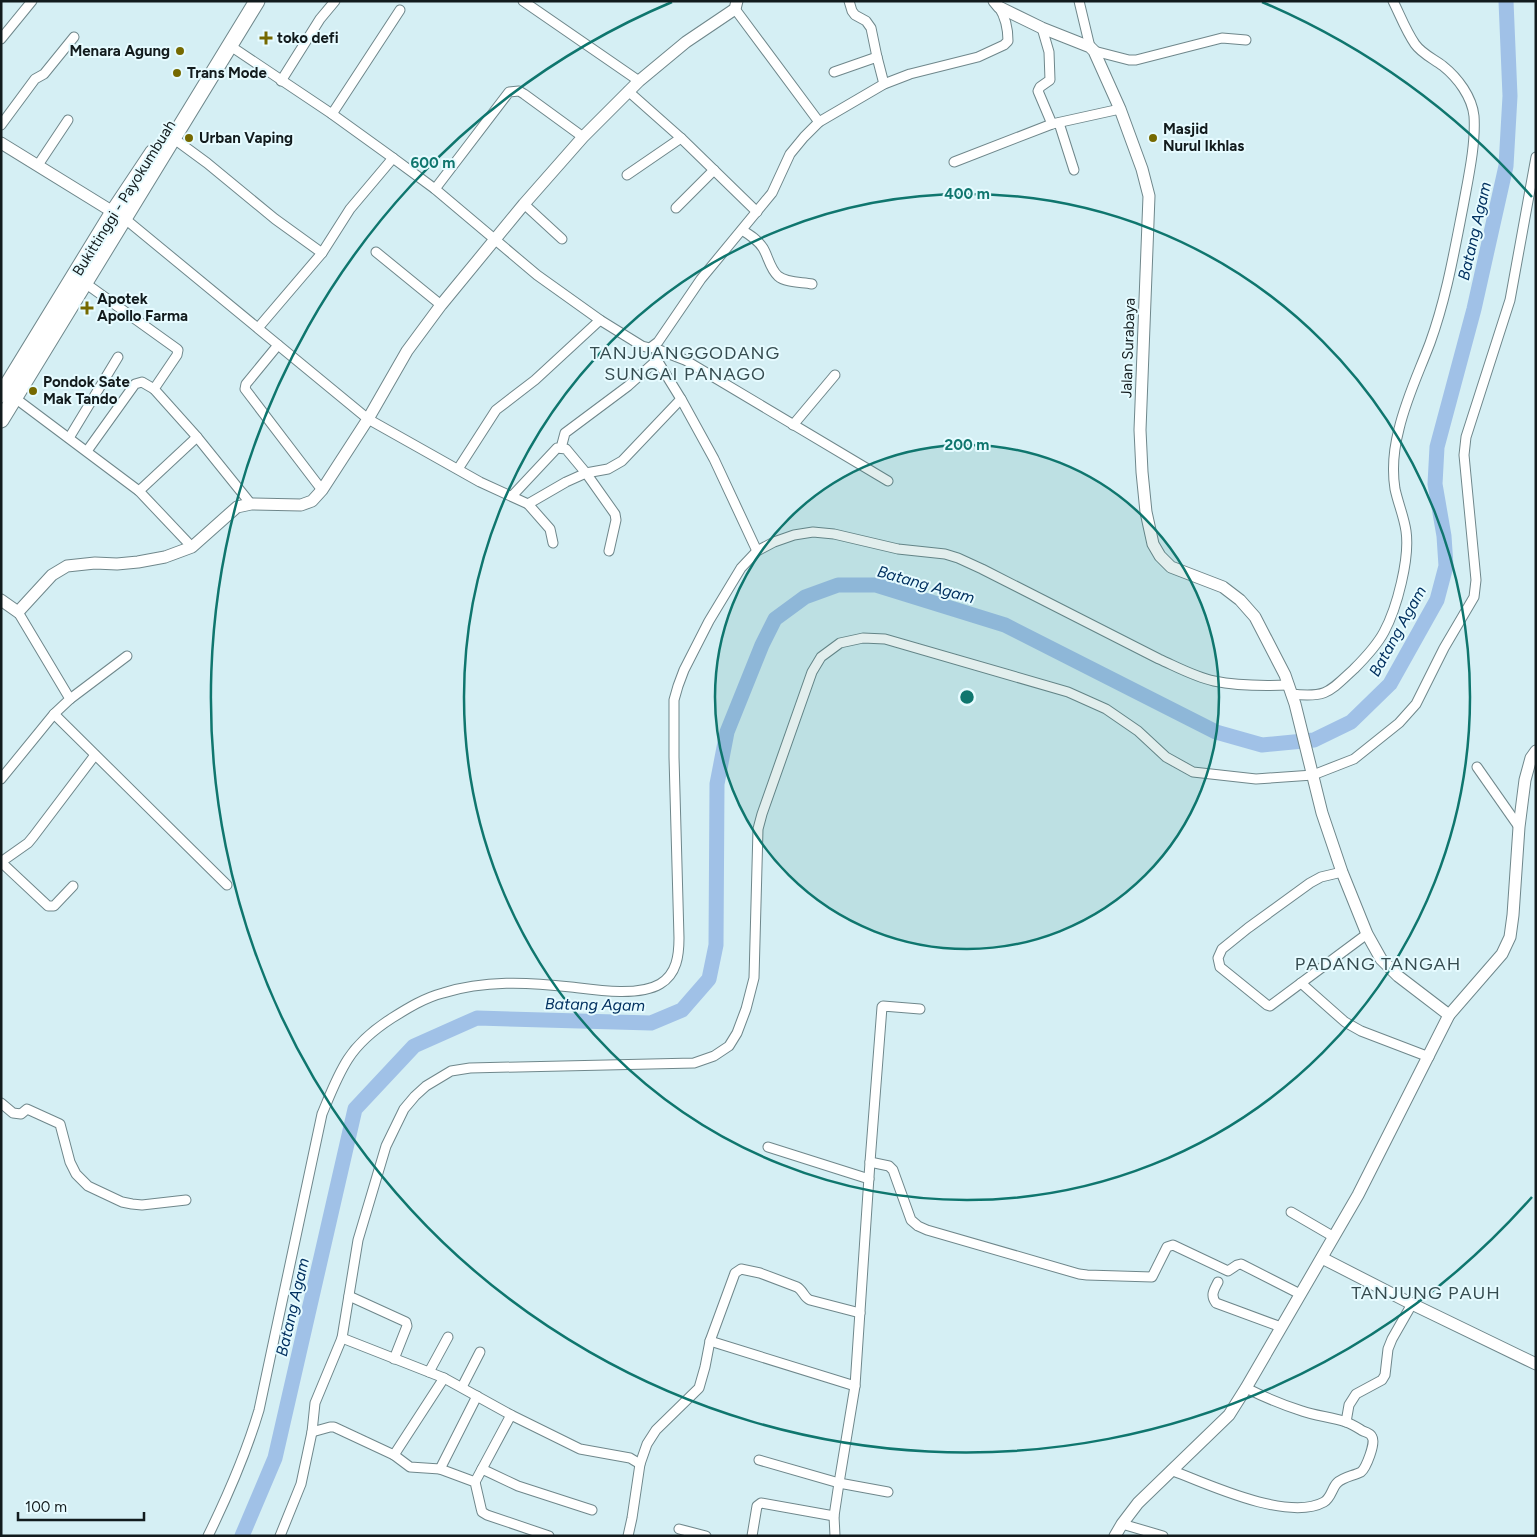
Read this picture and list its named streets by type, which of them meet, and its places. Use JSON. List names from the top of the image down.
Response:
{
  "streets": {
    "highway": ["Bukittinggi - Payokumbuah"],
    "street": ["Jalan Surabaya"]
  },
  "districts": ["TANJUANGGODANG SUNGAI PANAGO", "PADANG TANGAH", "TANJUNG PAUH"],
  "water": ["Batang Agam"],
  "places": {
    "health": ["toko defi", "Apotek Apollo Farma"],
    "other": [
      "Menara Agung",
      "Trans Mode",
      "Urban Vaping",
      "Masjid Nurul Ikhlas",
      "Pondok Sate Mak Tando"
    ]
  },
  "scale_bar": "100 m",
  "rings": ["600 m", "400 m", "200 m"]
}
